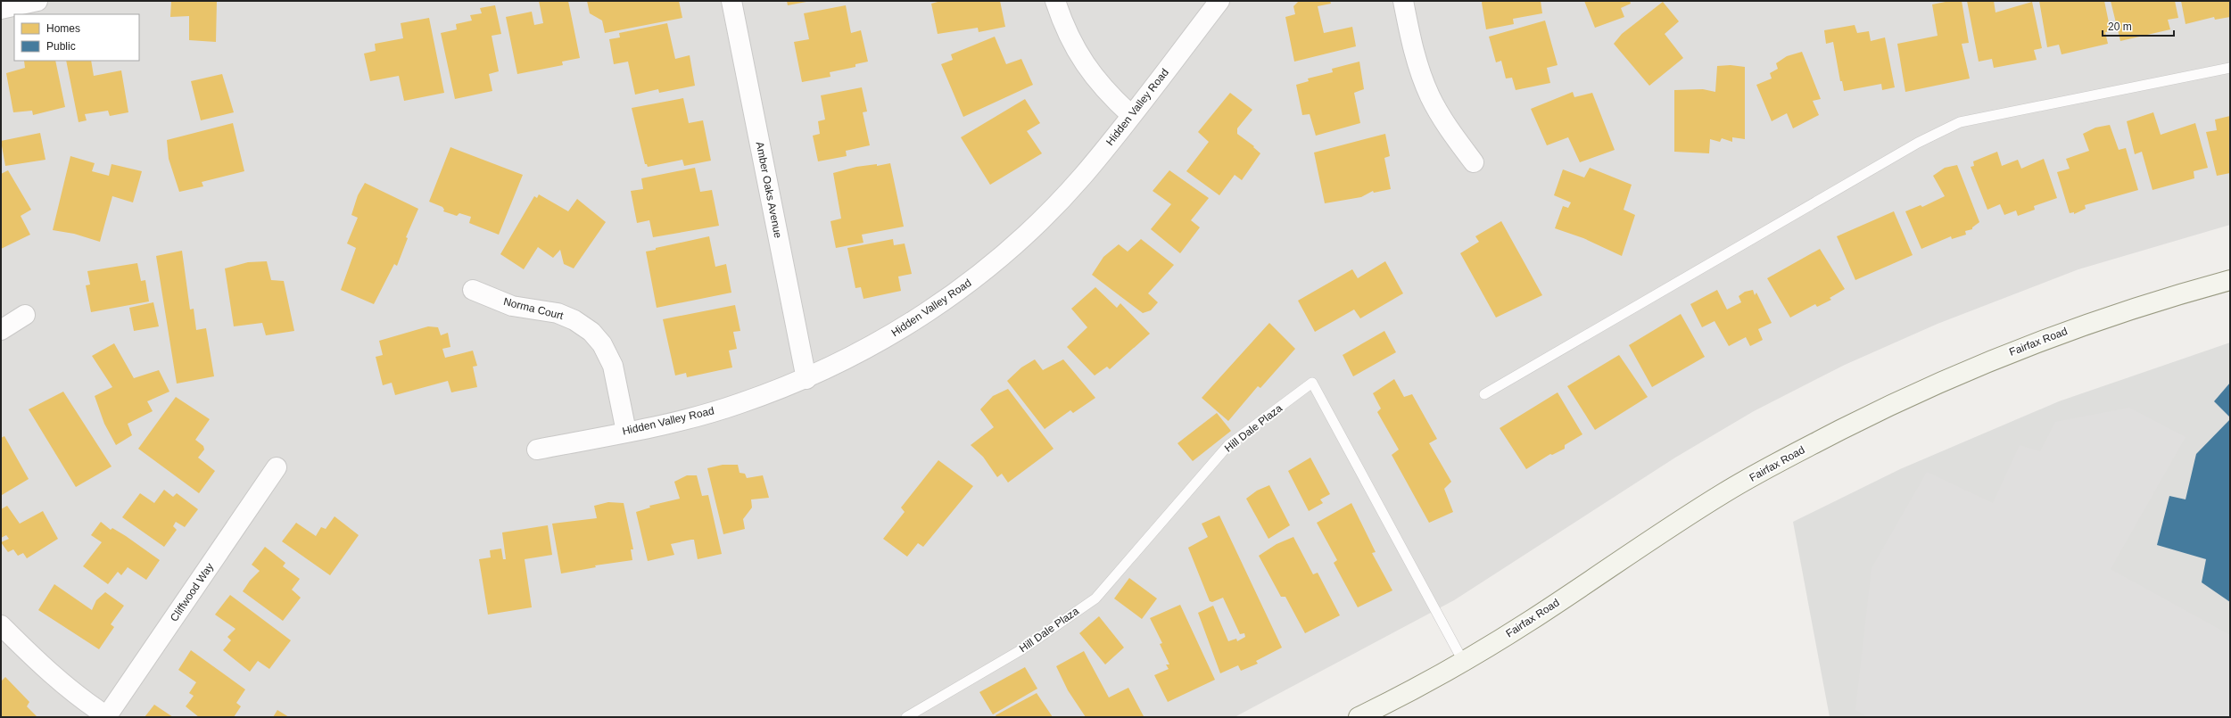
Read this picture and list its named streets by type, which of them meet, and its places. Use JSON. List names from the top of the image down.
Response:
{
  "streets": {
    "main road": ["Fairfax Road"],
    "street": [
      "Hidden Valley Road",
      "Amber Oaks Avenue",
      "Norma Court",
      "Cliffwood Way"
    ],
    "lane": ["Hill Dale Plaza"]
  },
  "crossings": [
    ["Hidden Valley Road", "Amber Oaks Avenue"],
    ["Hidden Valley Road", "Norma Court"],
    ["Fairfax Road", "Hill Dale Plaza"]
  ],
  "legend": ["Homes", "Public"],
  "scale_bar": "20 m"
}
